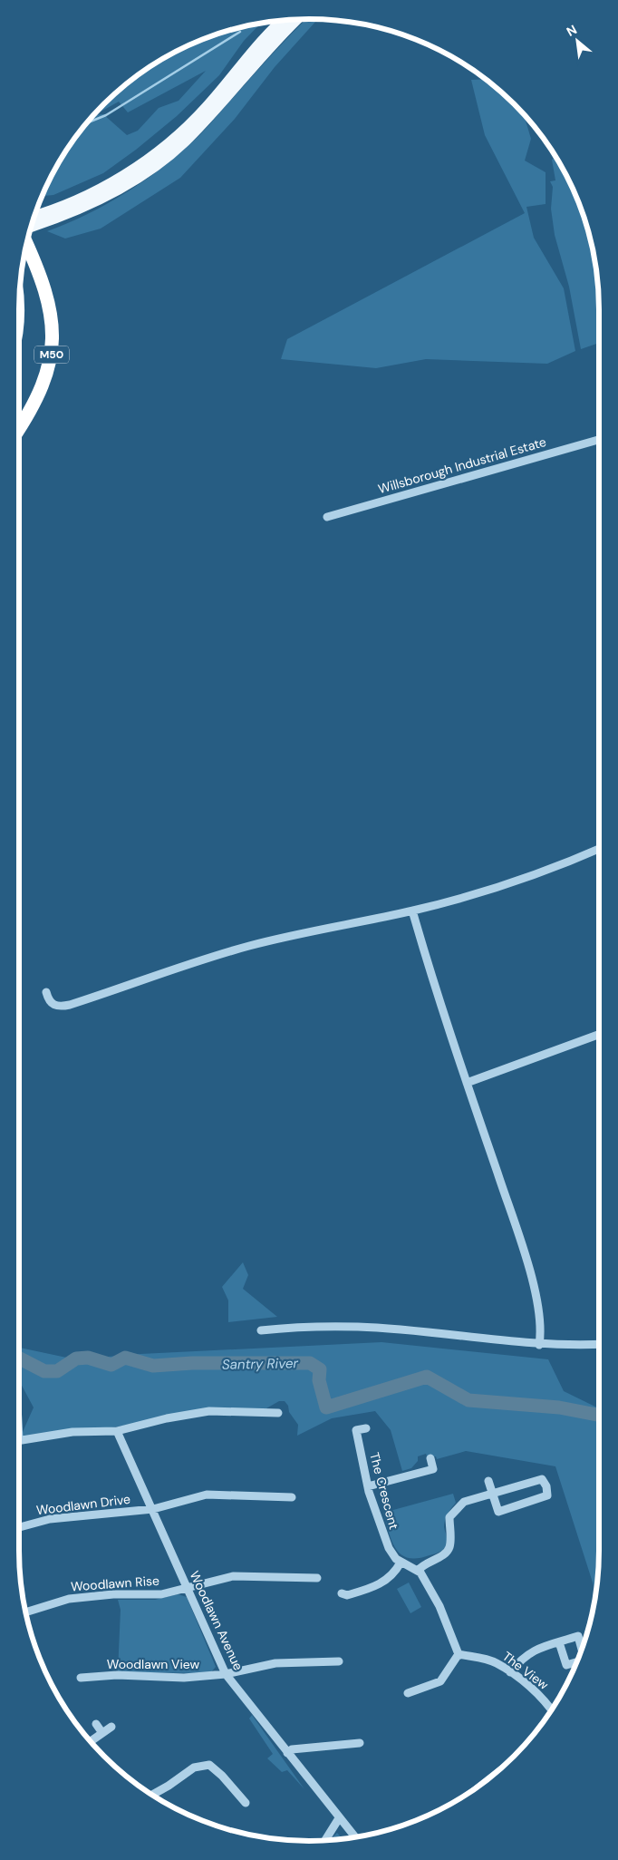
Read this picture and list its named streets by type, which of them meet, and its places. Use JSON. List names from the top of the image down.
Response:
{
  "streets": {
    "highway": ["M50"],
    "street": [
      "Willsborough Industrial Estate",
      "The Crescent",
      "Woodlawn Drive",
      "Woodlawn Rise",
      "Woodlawn Avenue",
      "Woodlawn View",
      "The View"
    ]
  },
  "crossings": [
    ["The Crescent", "The View"],
    ["Woodlawn Drive", "Woodlawn Avenue"],
    ["Woodlawn Rise", "Woodlawn Avenue"],
    ["Woodlawn Avenue", "Woodlawn View"]
  ],
  "water": ["Santry River"],
  "north": "top left"
}
